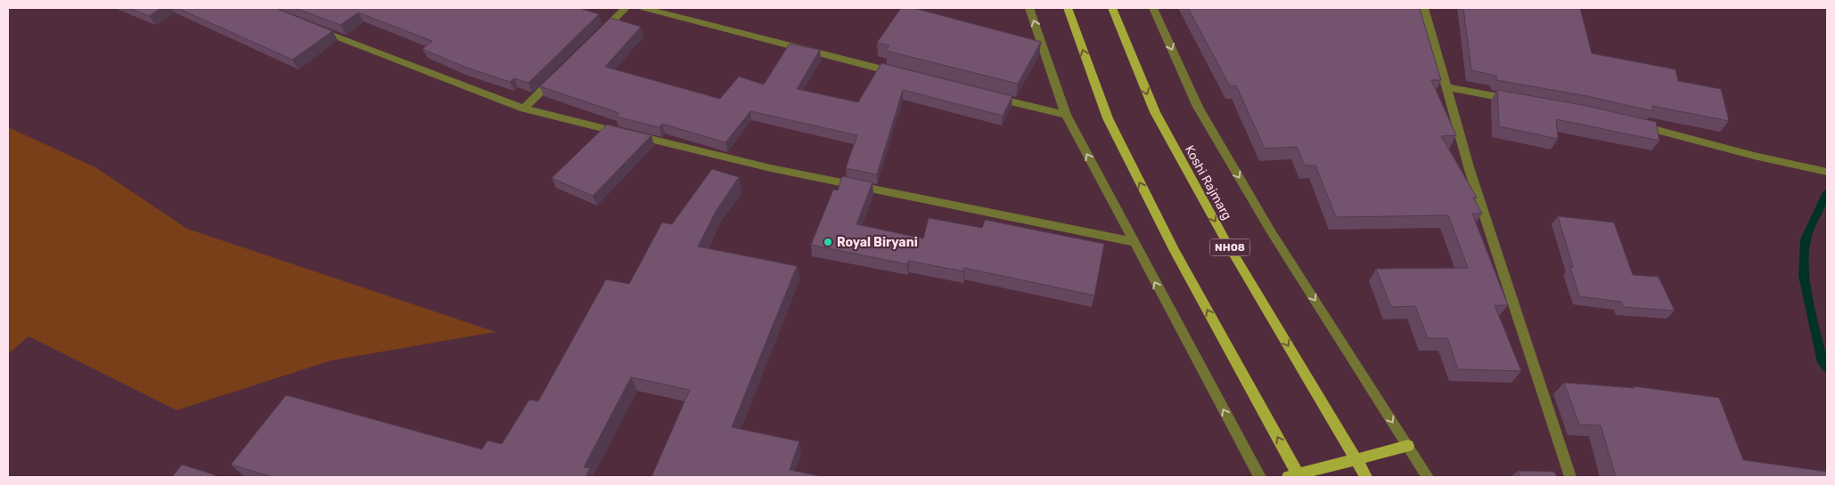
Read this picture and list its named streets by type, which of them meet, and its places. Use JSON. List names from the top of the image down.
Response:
{
  "streets": {
    "main road": ["Koshi Rajmarg", "NH08"]
  },
  "places": ["Royal Biryani"]
}
